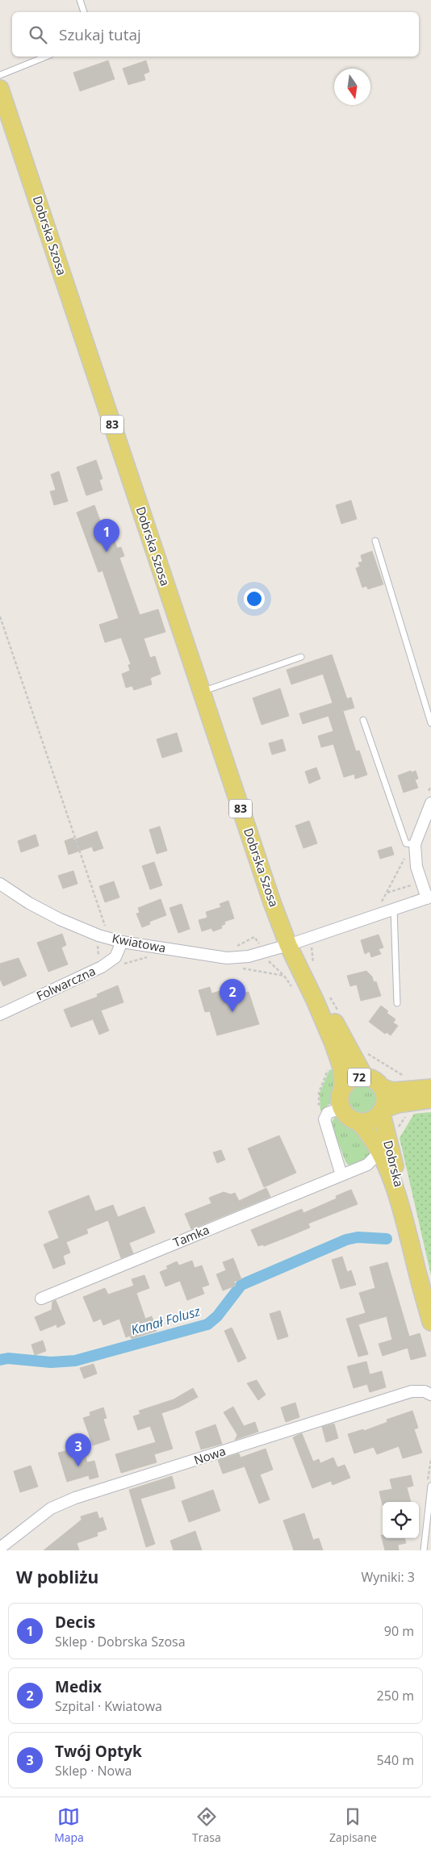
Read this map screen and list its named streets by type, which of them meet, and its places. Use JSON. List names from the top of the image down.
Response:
{
  "streets": {
    "main road": [
      "Dobrska Szosa",
      "83",
      "72",
      "Dobrska"
    ],
    "street": [
      "Kwiatowa",
      "Folwarczna",
      "Tamka",
      "Nowa"
    ]
  },
  "crossings": [
    ["Dobrska Szosa", "Kwiatowa"],
    ["Dobrska Szosa", "72"],
    ["Dobrska Szosa", "Dobrska"],
    ["Kwiatowa", "Folwarczna"],
    ["72", "Dobrska"],
    ["Dobrska", "Tamka"]
  ],
  "water": ["Kanał Folusz"],
  "north": "bottom",
  "page": {
    "search": "Szukaj tutaj",
    "pins": ["1", "2", "3"],
    "heading": ["W pobliżu", "Wyniki: 3"],
    "list": [
      {
        "mark": "1",
        "name": "Decis",
        "note": "Sklep · Dobrska Szosa",
        "value": "90 m"
      },
      {
        "mark": "2",
        "name": "Medix",
        "note": "Szpital · Kwiatowa",
        "value": "250 m"
      },
      {
        "mark": "3",
        "name": "Twój Optyk",
        "note": "Sklep · Nowa",
        "value": "540 m"
      }
    ],
    "nav": ["Mapa", "Trasa", "Zapisane"]
  }
}
